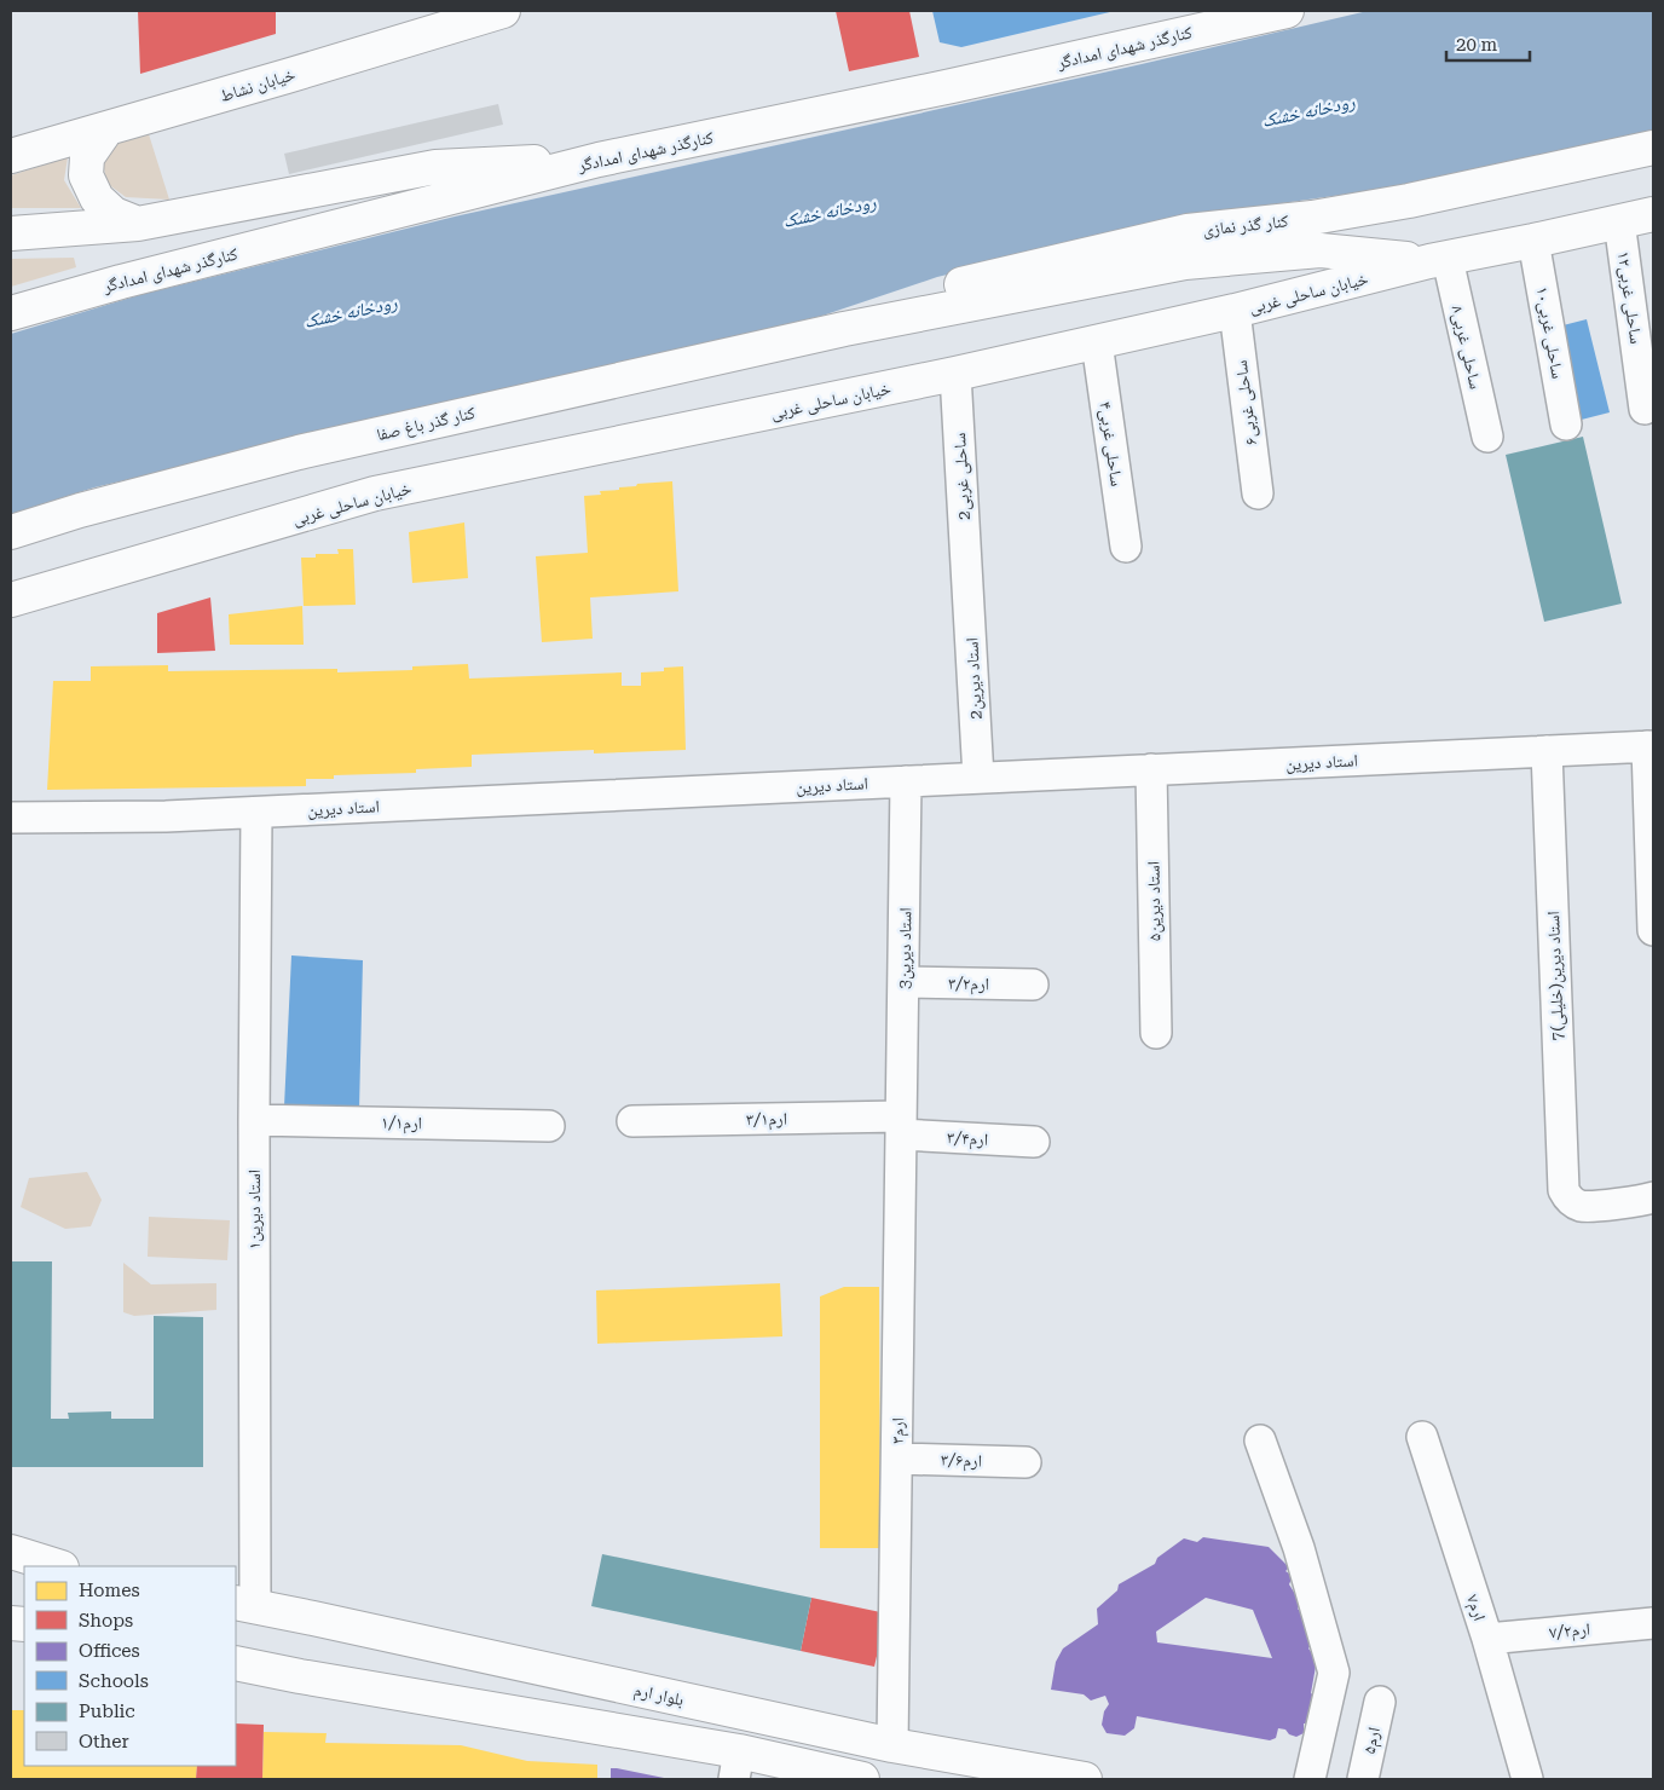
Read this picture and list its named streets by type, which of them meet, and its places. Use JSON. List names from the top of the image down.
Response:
{
  "streets": {
    "main road": [
      "کنارگذر شهدای امدادگر",
      "خیابان نشاط",
      "کنار گذر نمازی",
      "خیابان ساحلی غربی",
      "کنار گذر باغ صفا",
      "بلوار ارم"
    ],
    "street": [
      "ساحلی غربی۱۲",
      "ساحلی غربی۱۰",
      "ساحلی غربی۸",
      "ساحلی غربی۶",
      "ساحلی غربی۴",
      "2ساحلی غربی",
      "2استاد دیرین",
      "استاد دیرین",
      "استاد دیرین۵",
      "3استاد دیرین",
      "7استاد دیرین(خلیلی)",
      "۳/۲ارم",
      "۳/۱ارم",
      "۱/۱ارم",
      "۳/۴ارم",
      "استاد دیرین۱",
      "ارم۳",
      "۳/۶ارم",
      "ارم۷",
      "۷/۲ارم",
      "ارم۵"
    ]
  },
  "crossings": [
    ["کنار گذر نمازی", "کنار گذر باغ صفا"],
    ["خیابان ساحلی غربی", "ساحلی غربی۱۲"],
    ["خیابان ساحلی غربی", "ساحلی غربی۱۰"],
    ["خیابان ساحلی غربی", "ساحلی غربی۸"],
    ["خیابان ساحلی غربی", "ساحلی غربی۶"],
    ["خیابان ساحلی غربی", "ساحلی غربی۴"],
    ["خیابان ساحلی غربی", "2ساحلی غربی"],
    ["2ساحلی غربی", "2استاد دیرین"],
    ["2استاد دیرین", "استاد دیرین"],
    ["استاد دیرین", "استاد دیرین۵"],
    ["استاد دیرین", "3استاد دیرین"],
    ["استاد دیرین", "7استاد دیرین(خلیلی)"],
    ["استاد دیرین", "استاد دیرین۱"],
    ["3استاد دیرین", "۳/۲ارم"],
    ["3استاد دیرین", "۳/۱ارم"],
    ["3استاد دیرین", "۳/۴ارم"],
    ["3استاد دیرین", "ارم۳"],
    ["۳/۱ارم", "۳/۴ارم"],
    ["۳/۱ارم", "ارم۳"],
    ["۱/۱ارم", "استاد دیرین۱"],
    ["۳/۴ارم", "ارم۳"],
    ["استاد دیرین۱", "بلوار ارم"],
    ["ارم۳", "۳/۶ارم"],
    ["ارم۳", "بلوار ارم"],
    ["ارم۷", "۷/۲ارم"]
  ],
  "water": ["رودخانه خشک"],
  "legend": [
    "Homes",
    "Shops",
    "Offices",
    "Schools",
    "Public",
    "Other"
  ],
  "scale_bar": "20 m"
}
